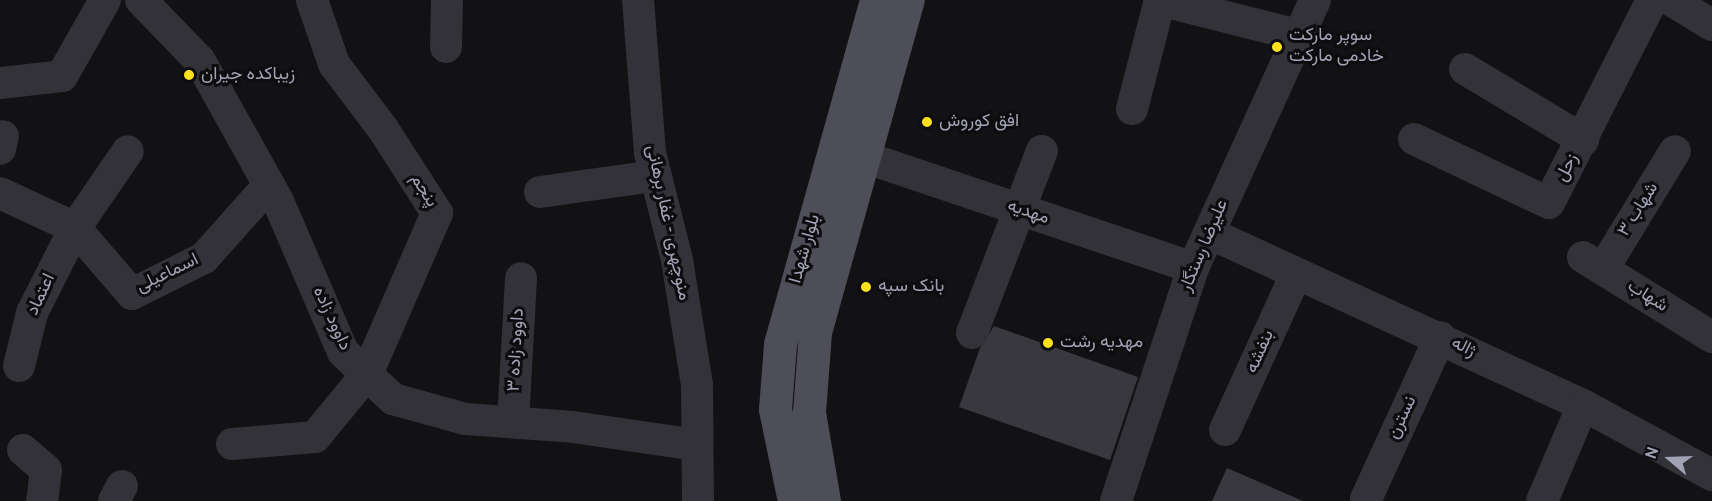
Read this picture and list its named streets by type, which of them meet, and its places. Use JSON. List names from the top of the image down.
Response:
{
  "streets": {
    "main road": ["بلوار شهدا"],
    "street": [
      "زحل",
      "پنجم",
      "شهاب ۳",
      "مهدیه",
      "منوچهری - غفار برهانی",
      "علیرضا رستگار",
      "اسماعیلی",
      "اعتماد",
      "شهاب",
      "داوود زاده",
      "ژاله",
      "داوود زاده ۳",
      "بنفشه",
      "نسترن"
    ]
  },
  "crossings": [
    ["پنجم", "داوود زاده"],
    ["شهاب ۳", "شهاب"],
    ["مهدیه", "علیرضا رستگار"],
    ["مهدیه", "بلوار شهدا"],
    ["منوچهری - غفار برهانی", "داوود زاده"],
    ["علیرضا رستگار", "ژاله"],
    ["اسماعیلی", "اعتماد"],
    ["اسماعیلی", "داوود زاده"],
    ["داوود زاده", "داوود زاده ۳"],
    ["ژاله", "بنفشه"],
    ["ژاله", "نسترن"]
  ],
  "places": [
    "سوپر مارکت خادمی مارکت",
    "زیباکده جیران",
    "افق کوروش",
    "بانک سپه",
    "مهدیه رشت"
  ],
  "north": "left"
}
